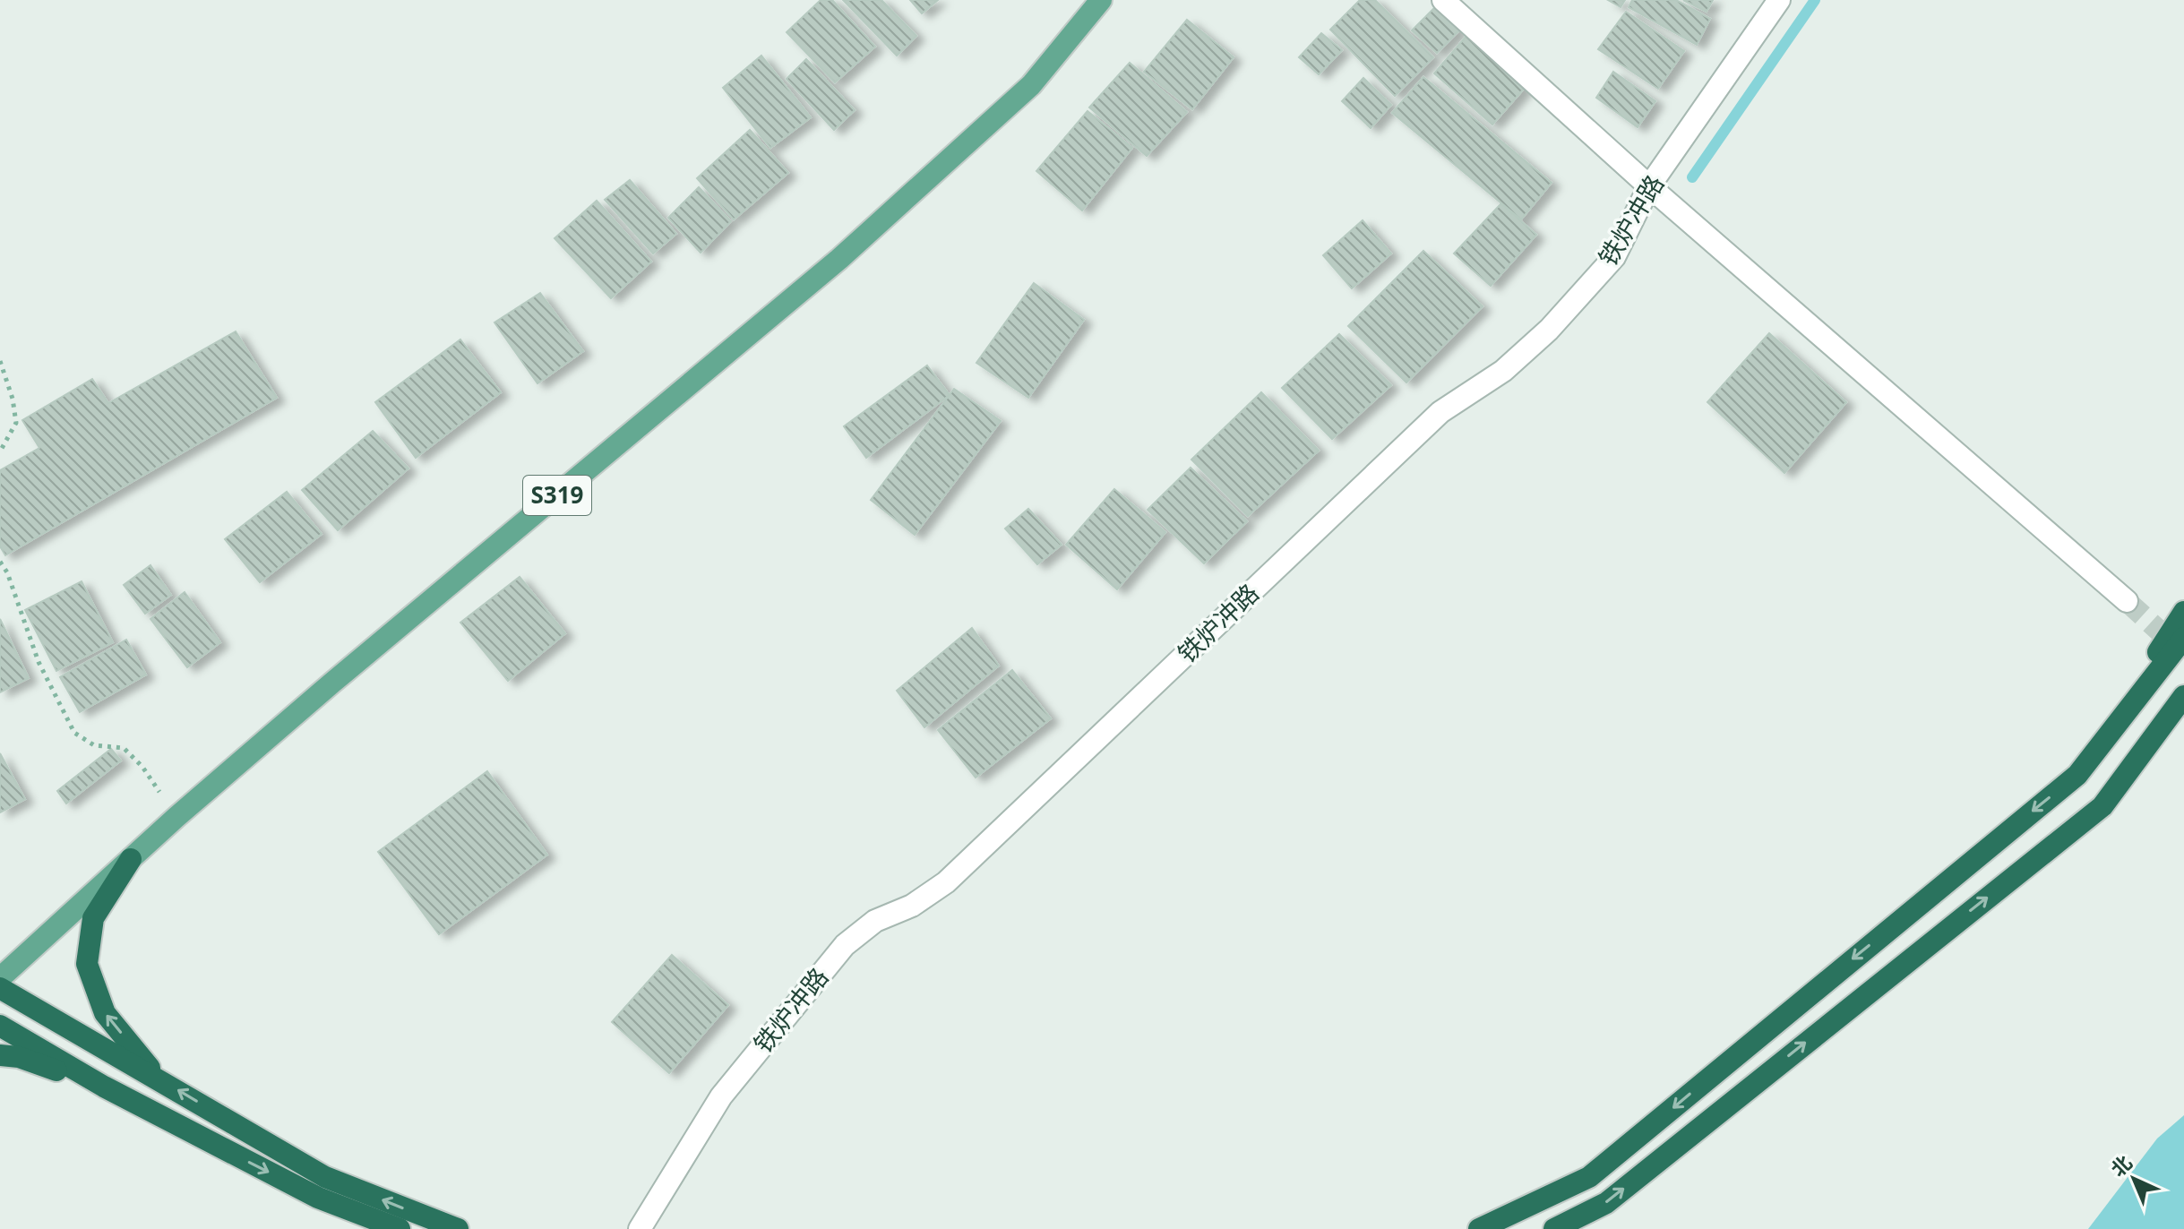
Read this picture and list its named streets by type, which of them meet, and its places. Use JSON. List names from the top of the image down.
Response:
{
  "streets": {
    "main road": ["S319"],
    "street": ["铁炉冲路"]
  },
  "north": "top left"
}
